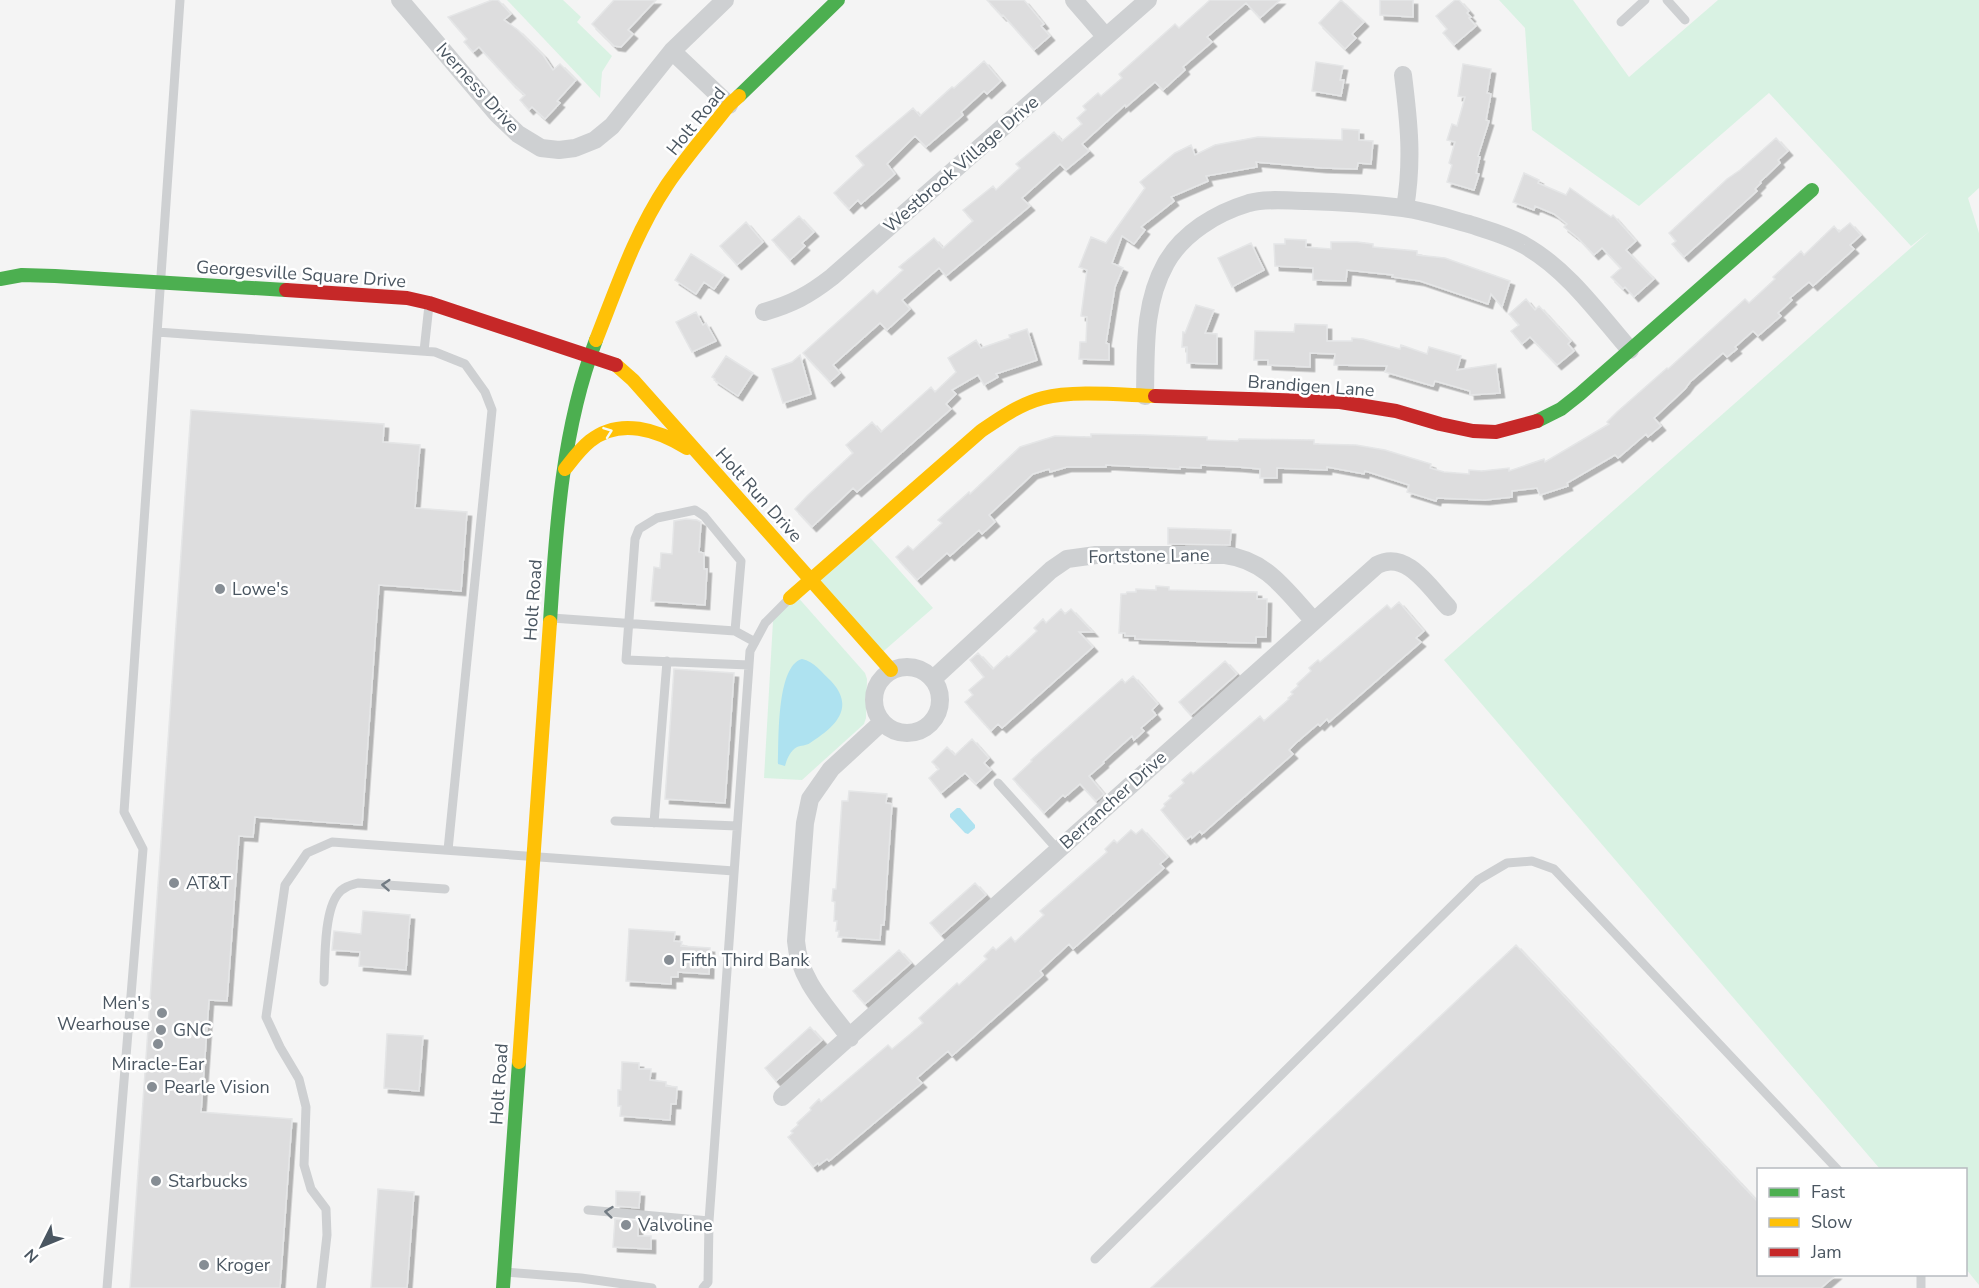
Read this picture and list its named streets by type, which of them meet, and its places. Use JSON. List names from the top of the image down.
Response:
{
  "streets": {
    "street": [
      "Iverness Drive",
      "Holt Road",
      "Westbrook Village Drive",
      "Georgesville Square Drive",
      "Brandigen Lane",
      "Holt Run Drive",
      "Fortstone Lane",
      "Berrancher Drive"
    ]
  },
  "crossings": [
    ["Holt Road", "Georgesville Square Drive"],
    ["Holt Road", "Holt Run Drive"],
    ["Georgesville Square Drive", "Holt Run Drive"],
    ["Brandigen Lane", "Holt Run Drive"],
    ["Holt Run Drive", "Fortstone Lane"],
    ["Fortstone Lane", "Berrancher Drive"]
  ],
  "places": [
    "Lowe's",
    "AT&T",
    "Fifth Third Bank",
    "Men's Wearhouse",
    "GNC",
    "Miracle-Ear",
    "Pearle Vision",
    "Starbucks",
    "Valvoline",
    "Kroger"
  ],
  "legend": ["Fast", "Slow", "Jam"],
  "north": "bottom left"
}
